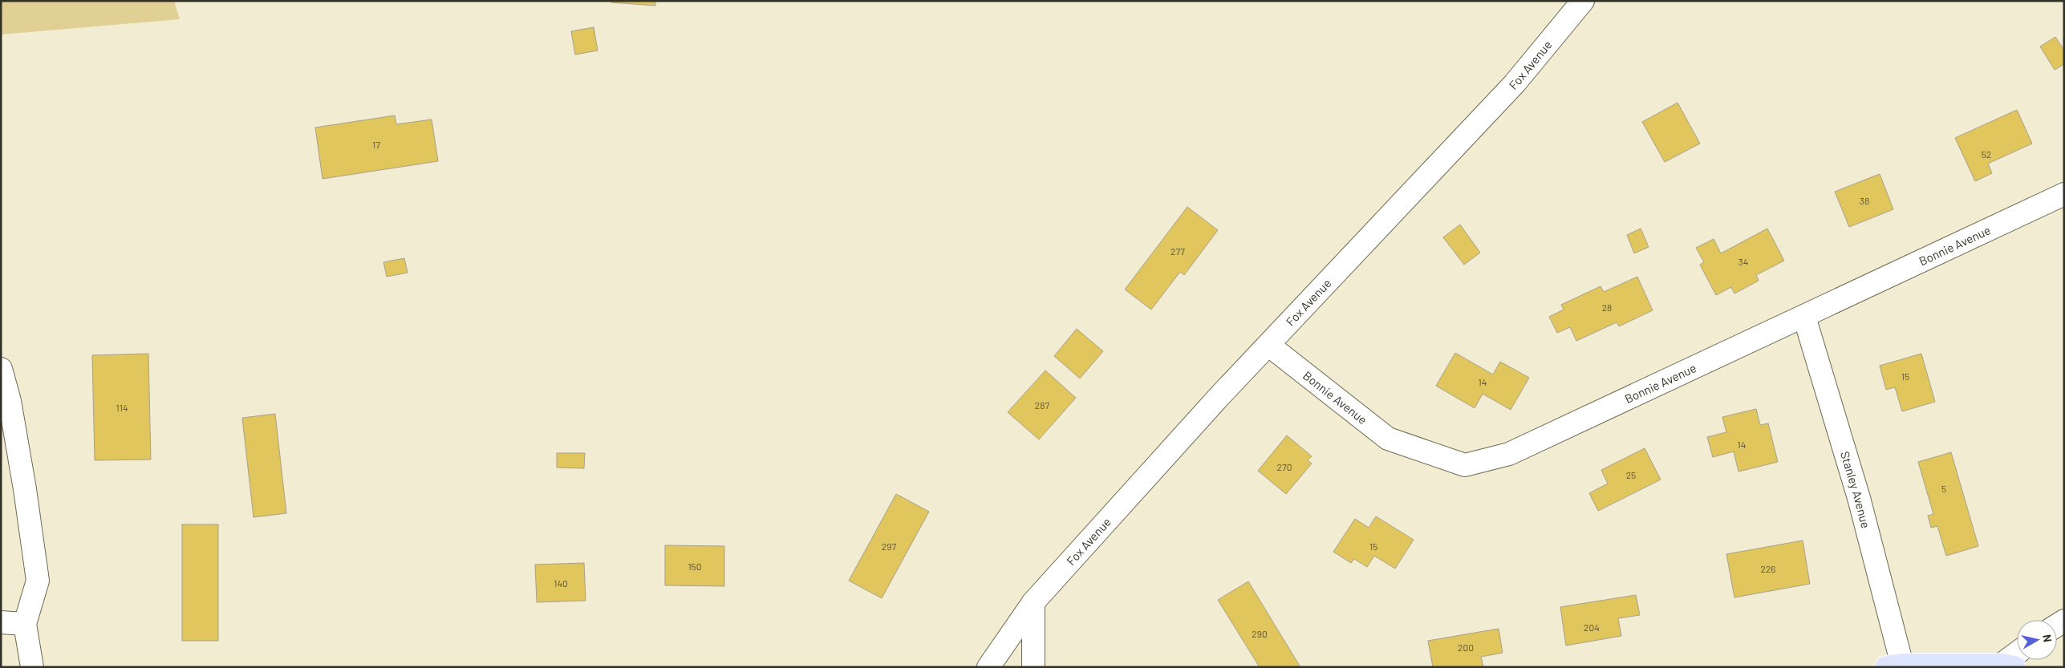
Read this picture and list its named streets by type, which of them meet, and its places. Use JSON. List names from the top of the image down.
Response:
{
  "streets": {
    "street": ["Fox Avenue", "Bonnie Avenue", "Stanley Avenue"]
  },
  "crossings": [
    ["Fox Avenue", "Bonnie Avenue"],
    ["Bonnie Avenue", "Stanley Avenue"]
  ],
  "house_numbers": [
    "17",
    "52",
    "38",
    "277",
    "34",
    "28",
    "15",
    "14",
    "287",
    "114",
    "14",
    "270",
    "25",
    "5",
    "297",
    "15",
    "150",
    "226",
    "140",
    "204",
    "290",
    "200"
  ],
  "north": "right"
}
